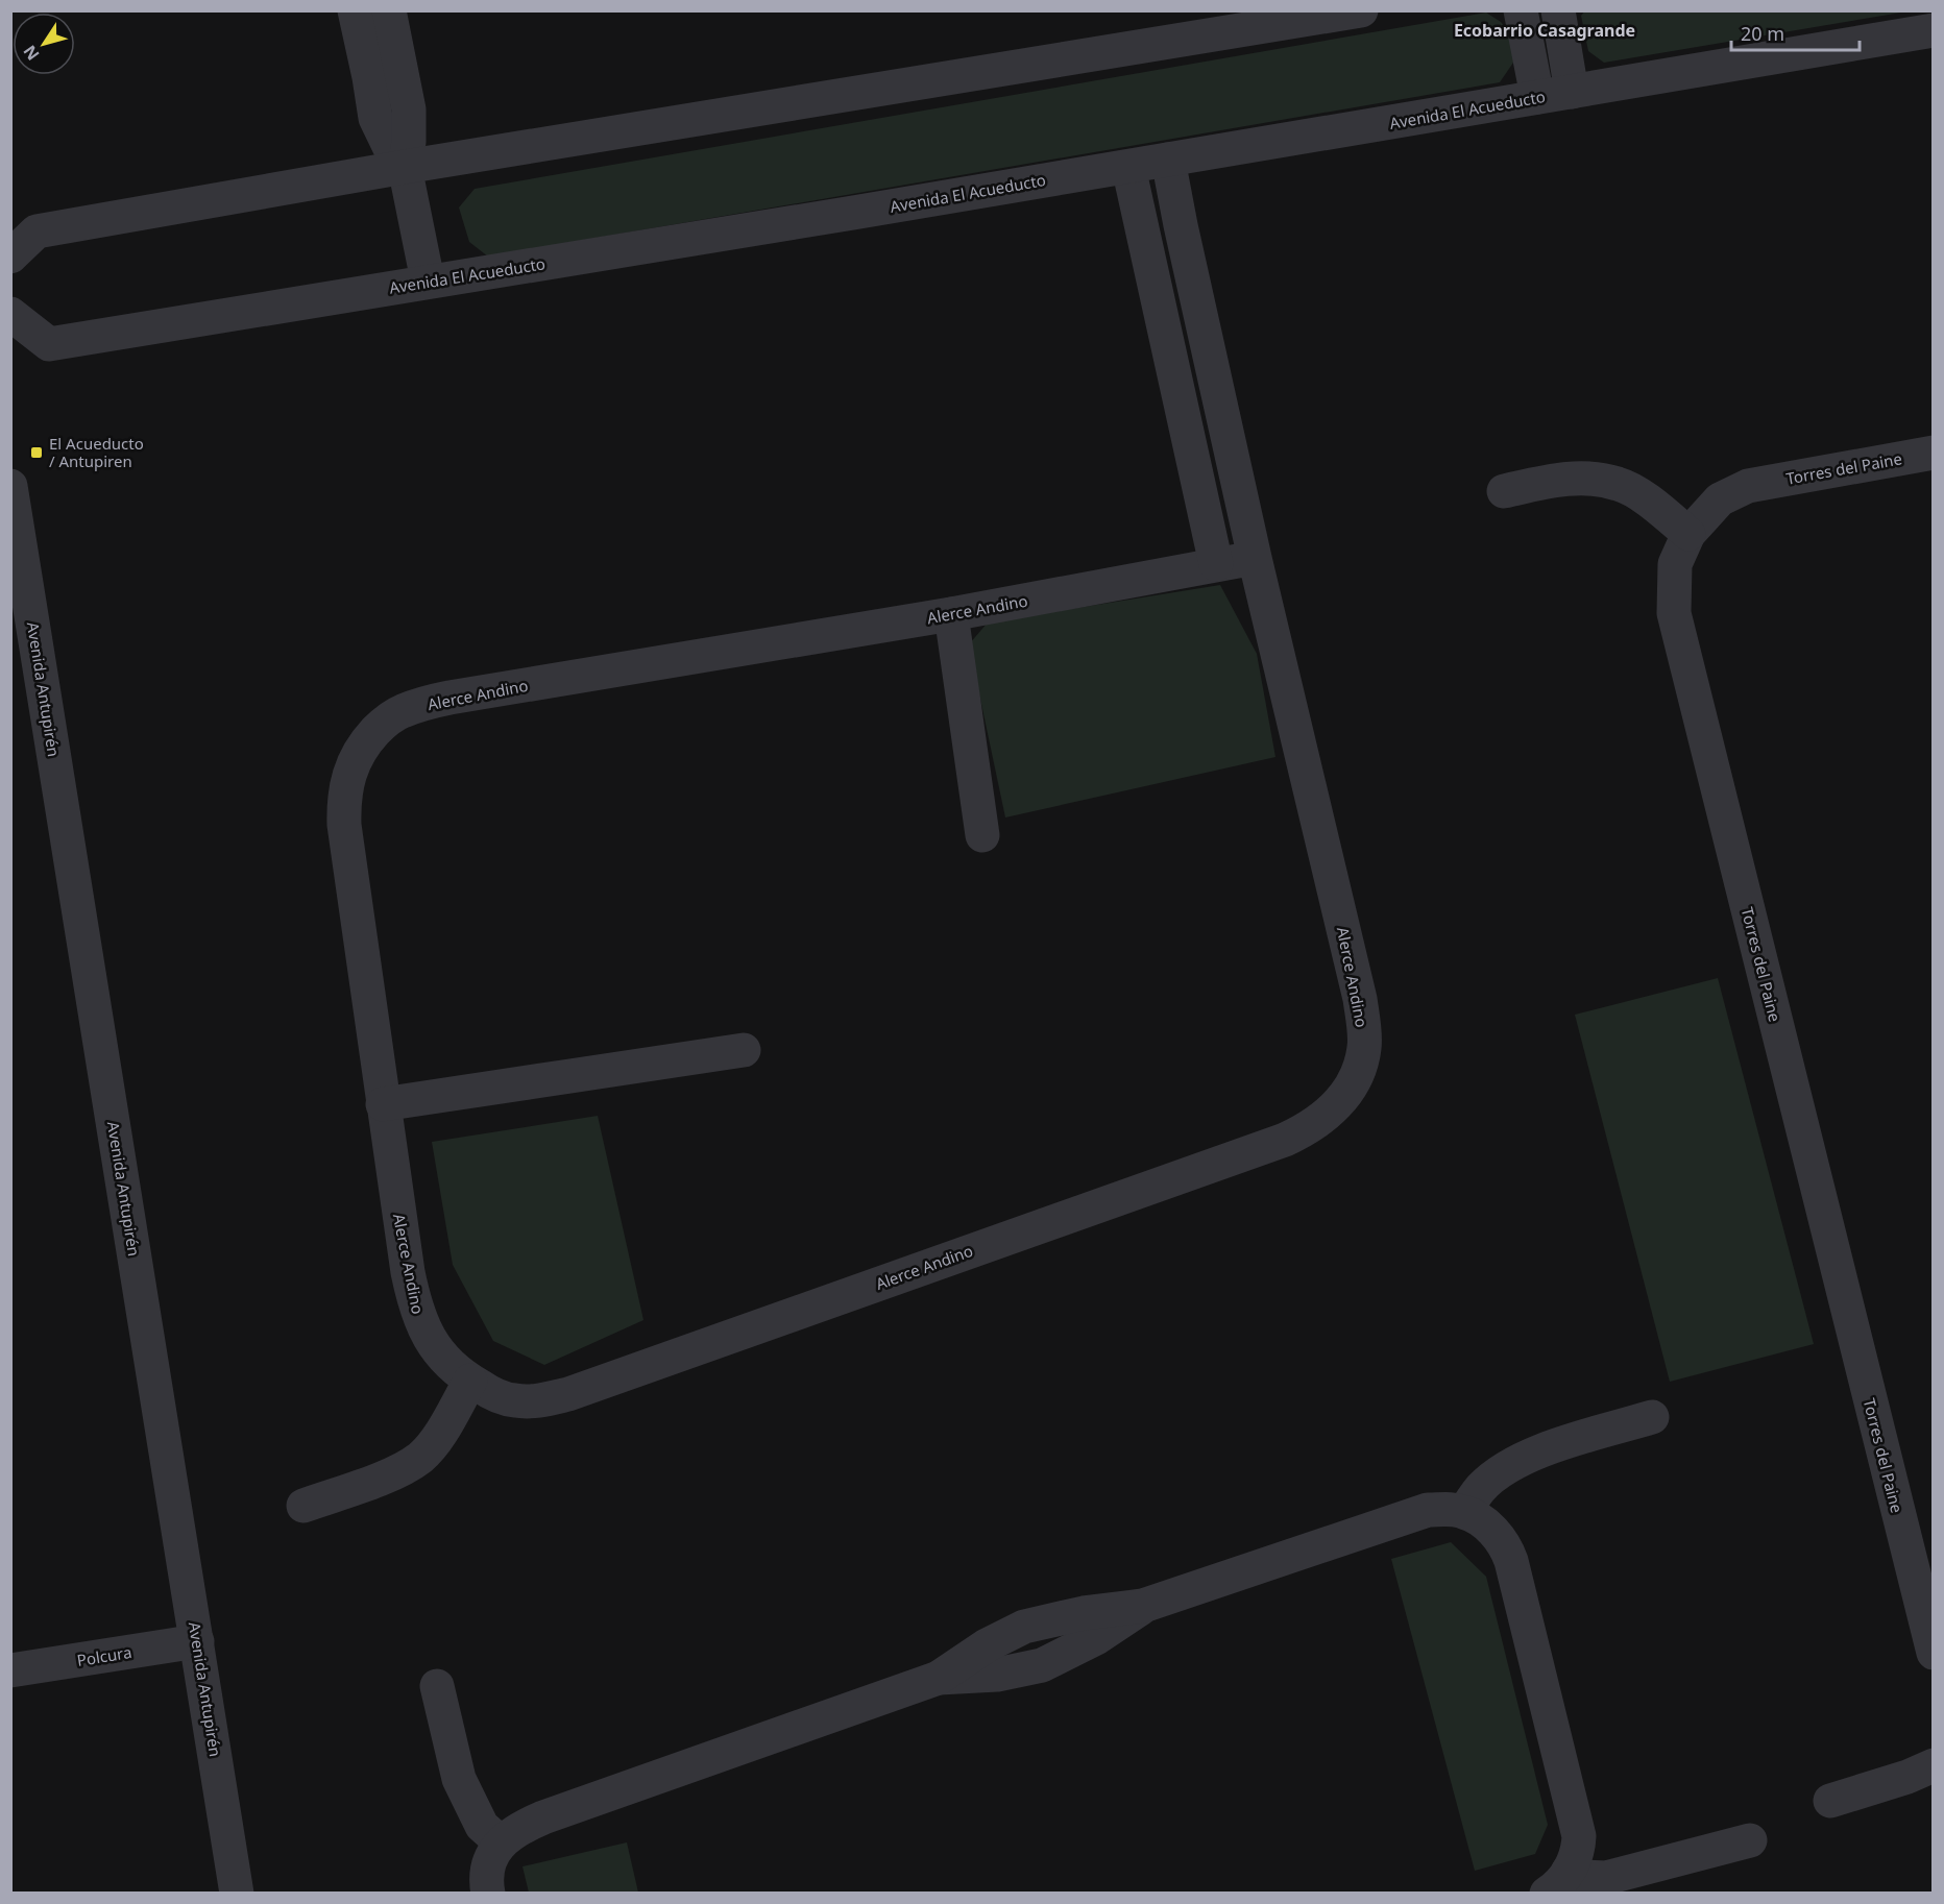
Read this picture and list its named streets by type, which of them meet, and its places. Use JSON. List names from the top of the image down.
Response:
{
  "streets": {
    "street": [
      "Avenida El Acueducto",
      "Torres del Paine",
      "Alerce Andino",
      "Avenida Antupirén",
      "Polcura"
    ]
  },
  "crossings": [
    ["Avenida El Acueducto", "Alerce Andino"],
    ["Avenida Antupirén", "Polcura"]
  ],
  "districts": ["Ecobarrio Casagrande"],
  "places": {
    "transit": ["El Acueducto / Antupiren"]
  },
  "scale_bar": "20 m",
  "north": "bottom left"
}
